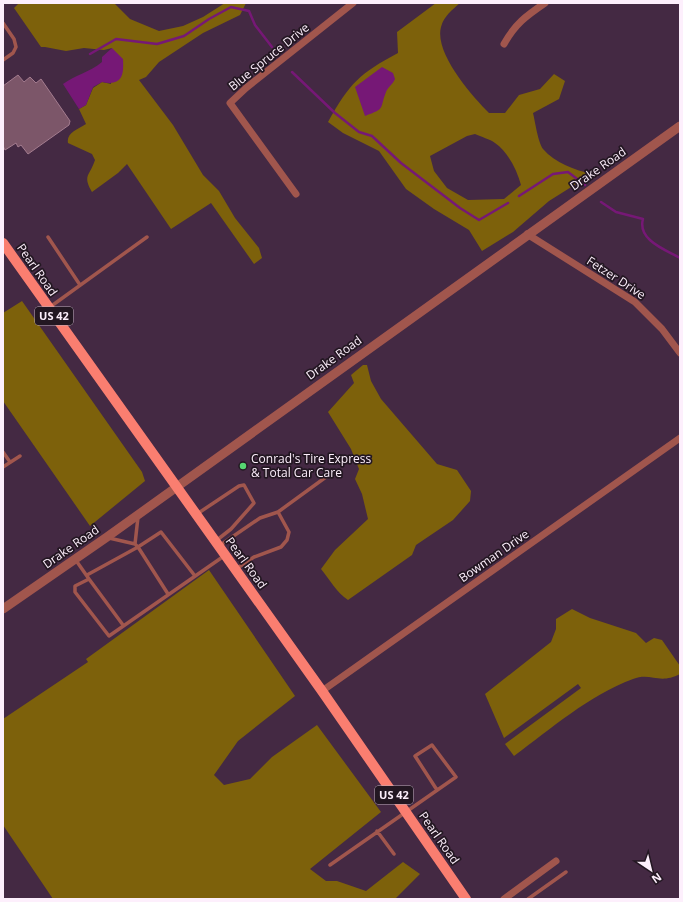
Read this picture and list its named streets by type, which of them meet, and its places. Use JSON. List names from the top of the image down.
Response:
{
  "streets": {
    "main road": ["Pearl Road", "US 42"],
    "street": [
      "Blue Spruce Drive",
      "Drake Road",
      "Fetzer Drive",
      "Bowman Drive"
    ]
  },
  "crossings": [
    ["Drake Road", "Pearl Road"],
    ["Drake Road", "Fetzer Drive"],
    ["Pearl Road", "Bowman Drive"]
  ],
  "places": ["Conrad's Tire Express & Total Car Care"],
  "north": "bottom right"
}
